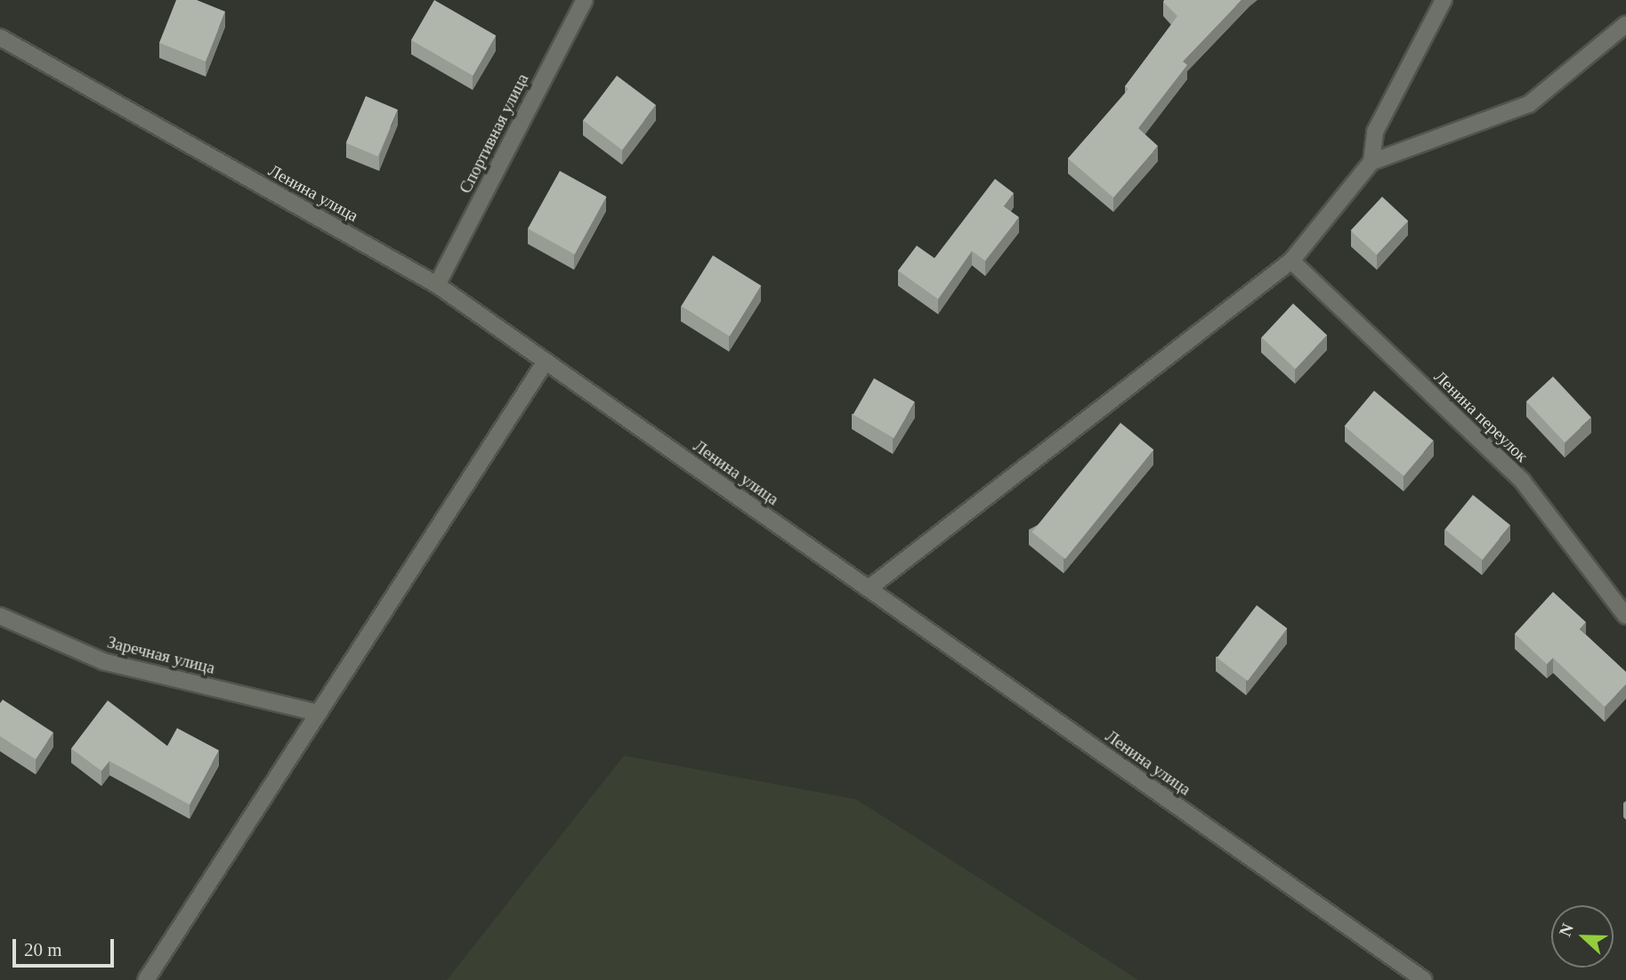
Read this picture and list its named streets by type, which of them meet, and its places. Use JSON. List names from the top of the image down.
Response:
{
  "streets": {
    "street": [
      "Спортивная улица",
      "Ленина улица",
      "Ленина переулок",
      "Заречная улица"
    ]
  },
  "crossings": [
    ["Спортивная улица", "Ленина улица"]
  ],
  "scale_bar": "20 m",
  "north": "left"
}
